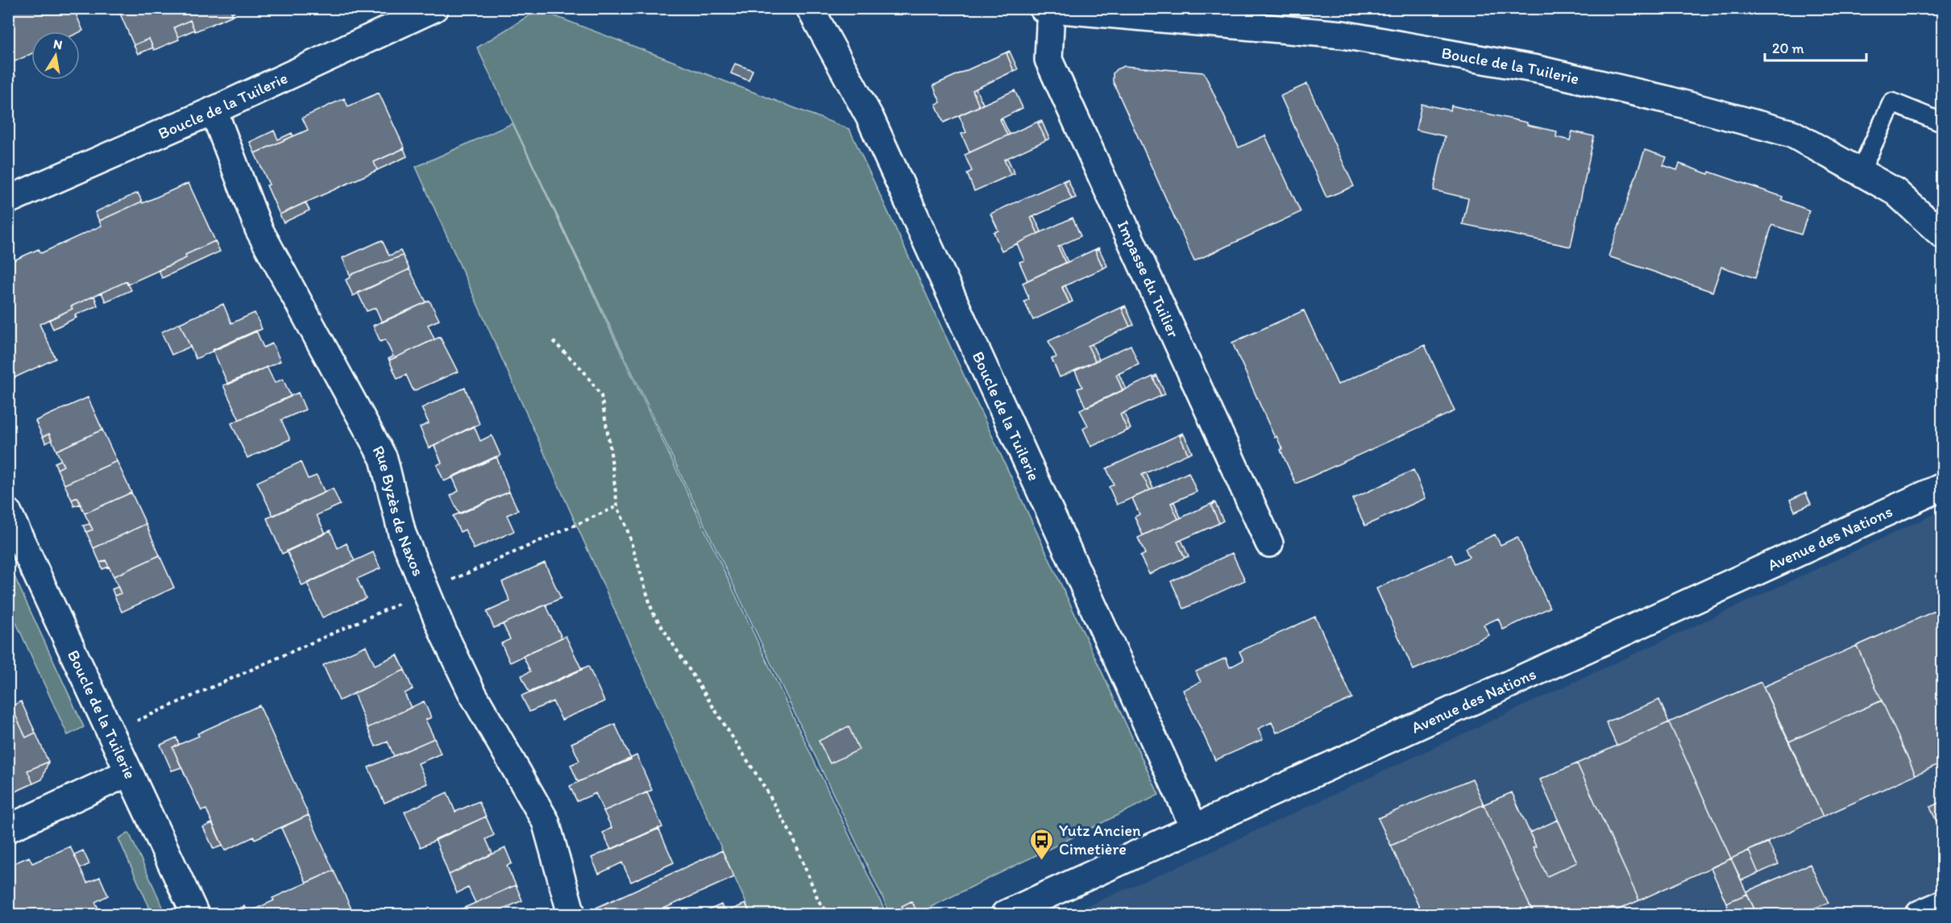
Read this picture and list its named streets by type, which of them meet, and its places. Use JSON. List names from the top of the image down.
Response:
{
  "streets": {
    "street": [
      "Boucle de la Tuilerie",
      "Impasse du Tuilier",
      "Rue Byzès de Naxos",
      "Avenue des Nations"
    ]
  },
  "crossings": [
    ["Boucle de la Tuilerie", "Impasse du Tuilier"],
    ["Boucle de la Tuilerie", "Rue Byzès de Naxos"],
    ["Boucle de la Tuilerie", "Avenue des Nations"]
  ],
  "places": {
    "bus stop": ["Yutz Ancien Cimetière"]
  },
  "scale_bar": "20 m",
  "north": "top"
}
